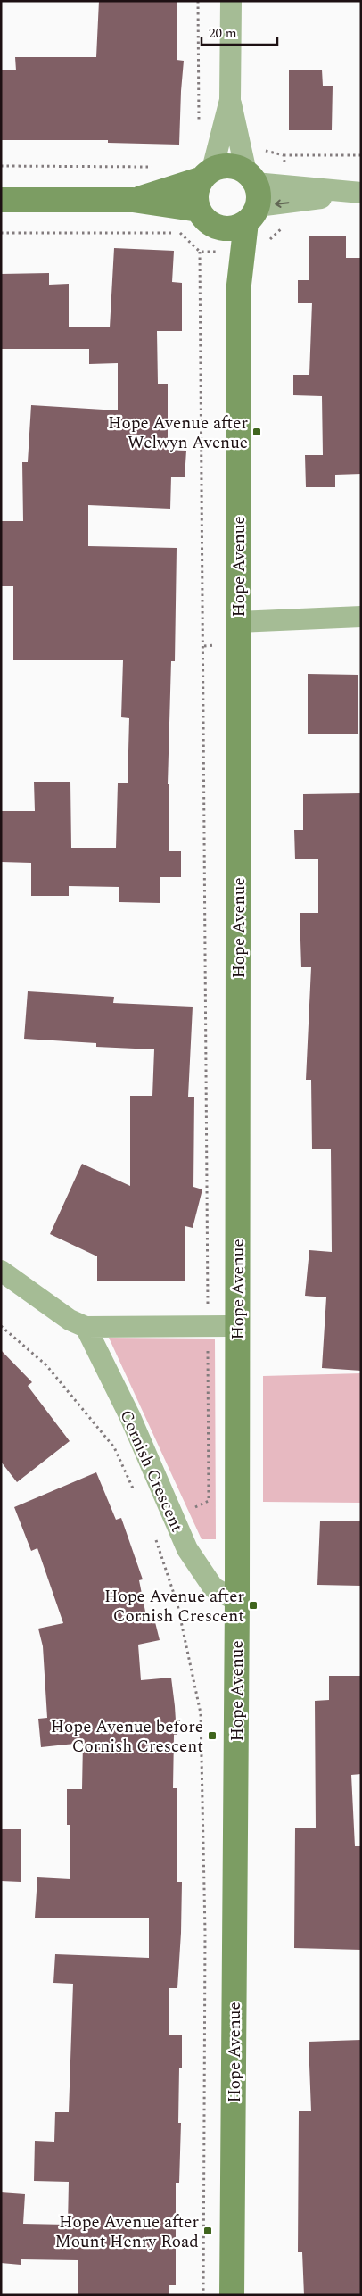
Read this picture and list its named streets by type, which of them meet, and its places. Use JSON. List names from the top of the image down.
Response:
{
  "streets": {
    "street": ["Hope Avenue", "Cornish Crescent"]
  },
  "crossings": [
    ["Hope Avenue", "Cornish Crescent"]
  ],
  "places": {
    "transit": [
      "Hope Avenue after Welwyn Avenue",
      "Hope Avenue after Cornish Crescent",
      "Hope Avenue before Cornish Crescent",
      "Hope Avenue after Mount Henry Road"
    ]
  },
  "scale_bar": "20 m"
}
